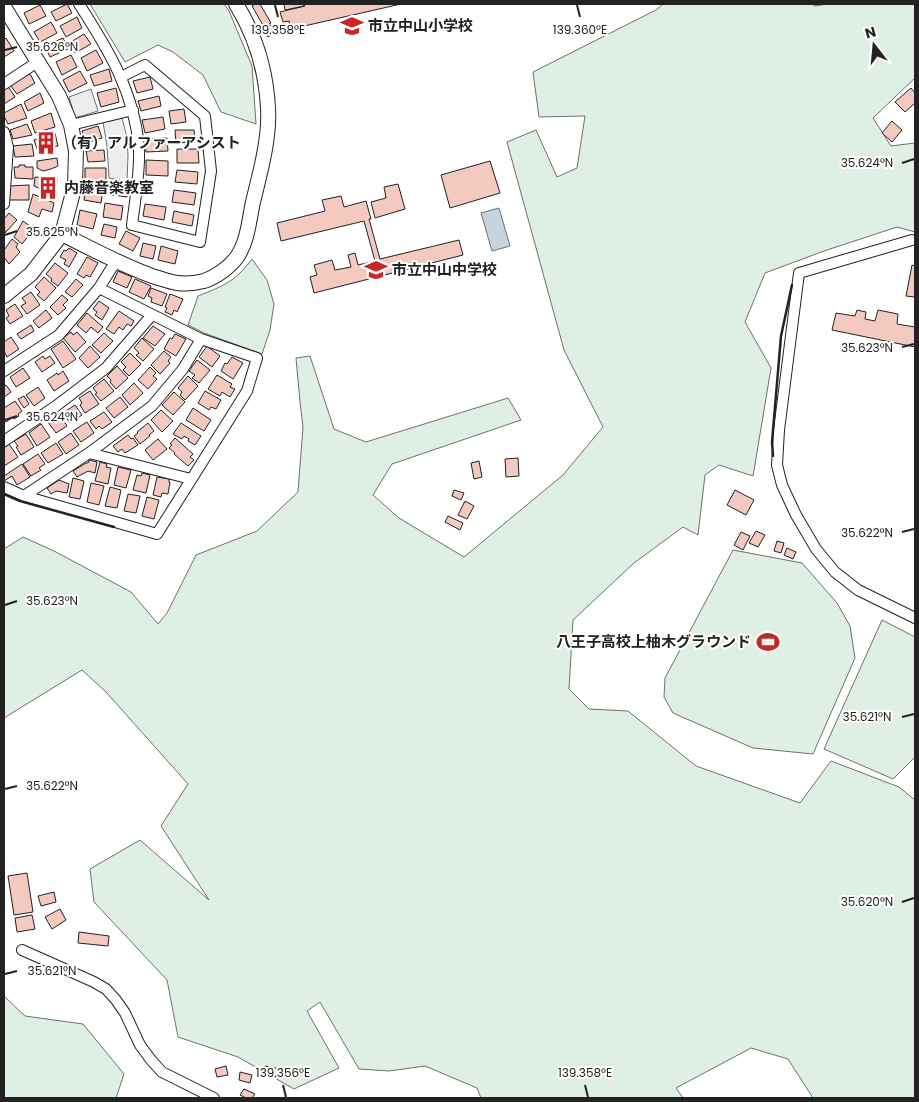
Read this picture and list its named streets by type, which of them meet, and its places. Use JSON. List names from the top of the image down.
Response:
{
  "places": {
    "school or university": ["市立中山小学校", "市立中山中学校"],
    "building": ["（有）アルファーアシスト", "内藤音楽教室"],
    "sports": ["八王子高校上柚木グラウンド"]
  },
  "north": "top",
  "coordinates": [
    "139.358°E",
    "139.360°E",
    "35.626°N",
    "35.624°N",
    "35.625°N",
    "35.623°N",
    "35.622°N",
    "35.621°N",
    "35.620°N",
    "139.356°E"
  ]
}
